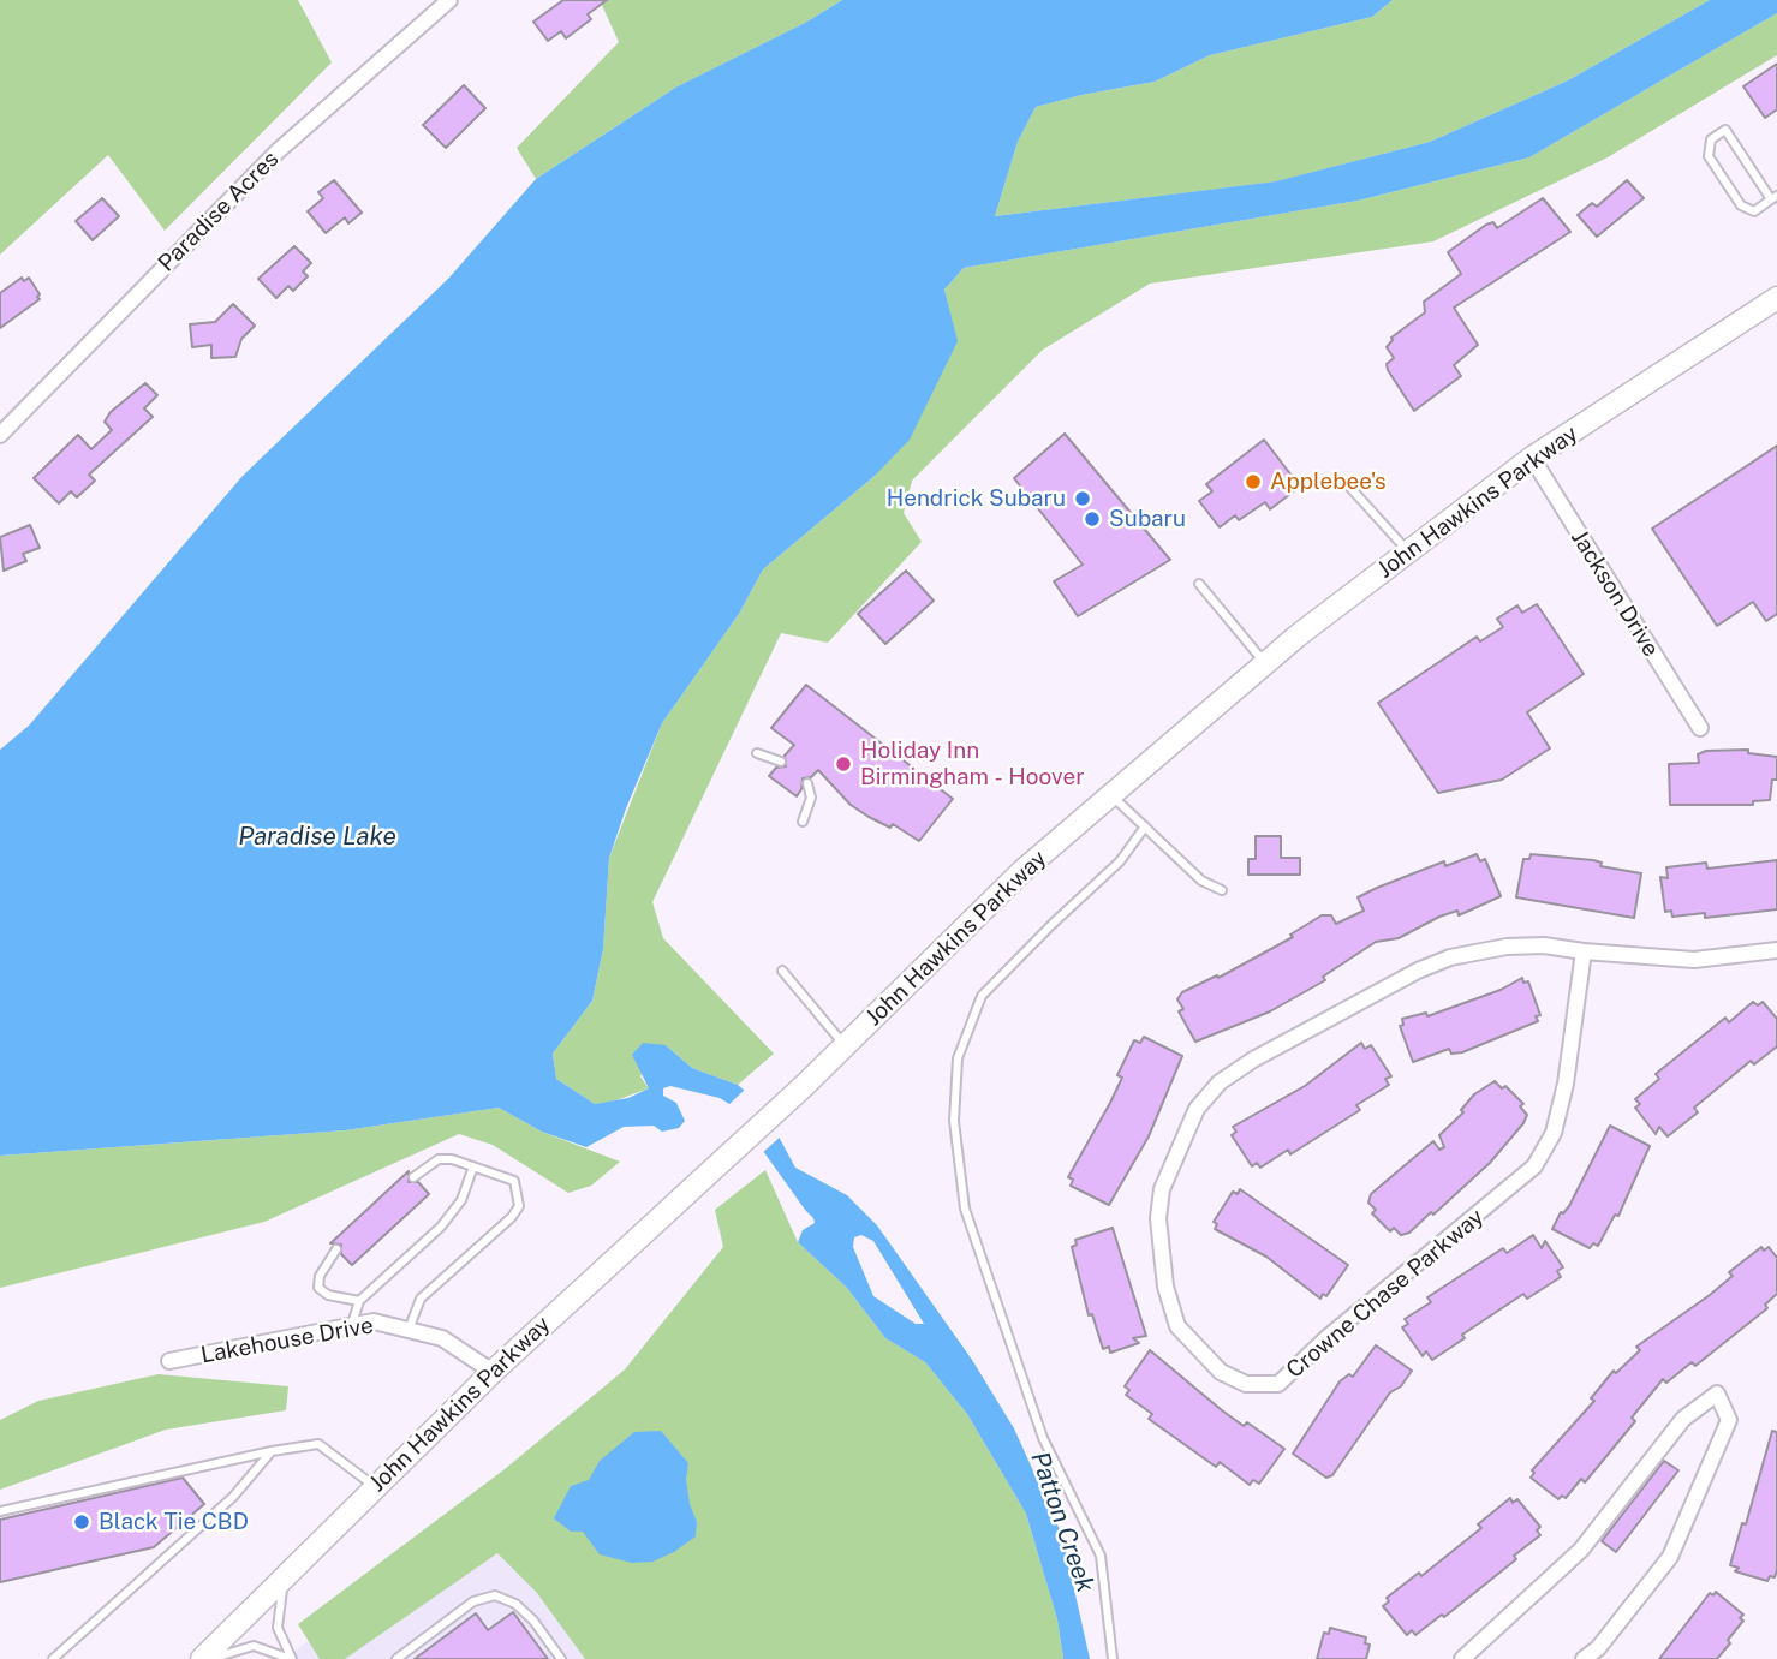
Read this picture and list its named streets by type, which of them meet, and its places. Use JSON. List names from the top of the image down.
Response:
{
  "streets": {
    "main road": ["John Hawkins Parkway"],
    "street": [
      "Paradise Acres",
      "Jackson Drive",
      "Crowne Chase Parkway",
      "Lakehouse Drive"
    ]
  },
  "crossings": [
    ["John Hawkins Parkway", "Jackson Drive"],
    ["John Hawkins Parkway", "Lakehouse Drive"]
  ],
  "water": ["Paradise Lake", "Patton Creek"],
  "places": [
    "Applebee's",
    "Hendrick Subaru",
    "Subaru",
    "Holiday Inn Birmingham - Hoover",
    "Black Tie CBD"
  ]
}
